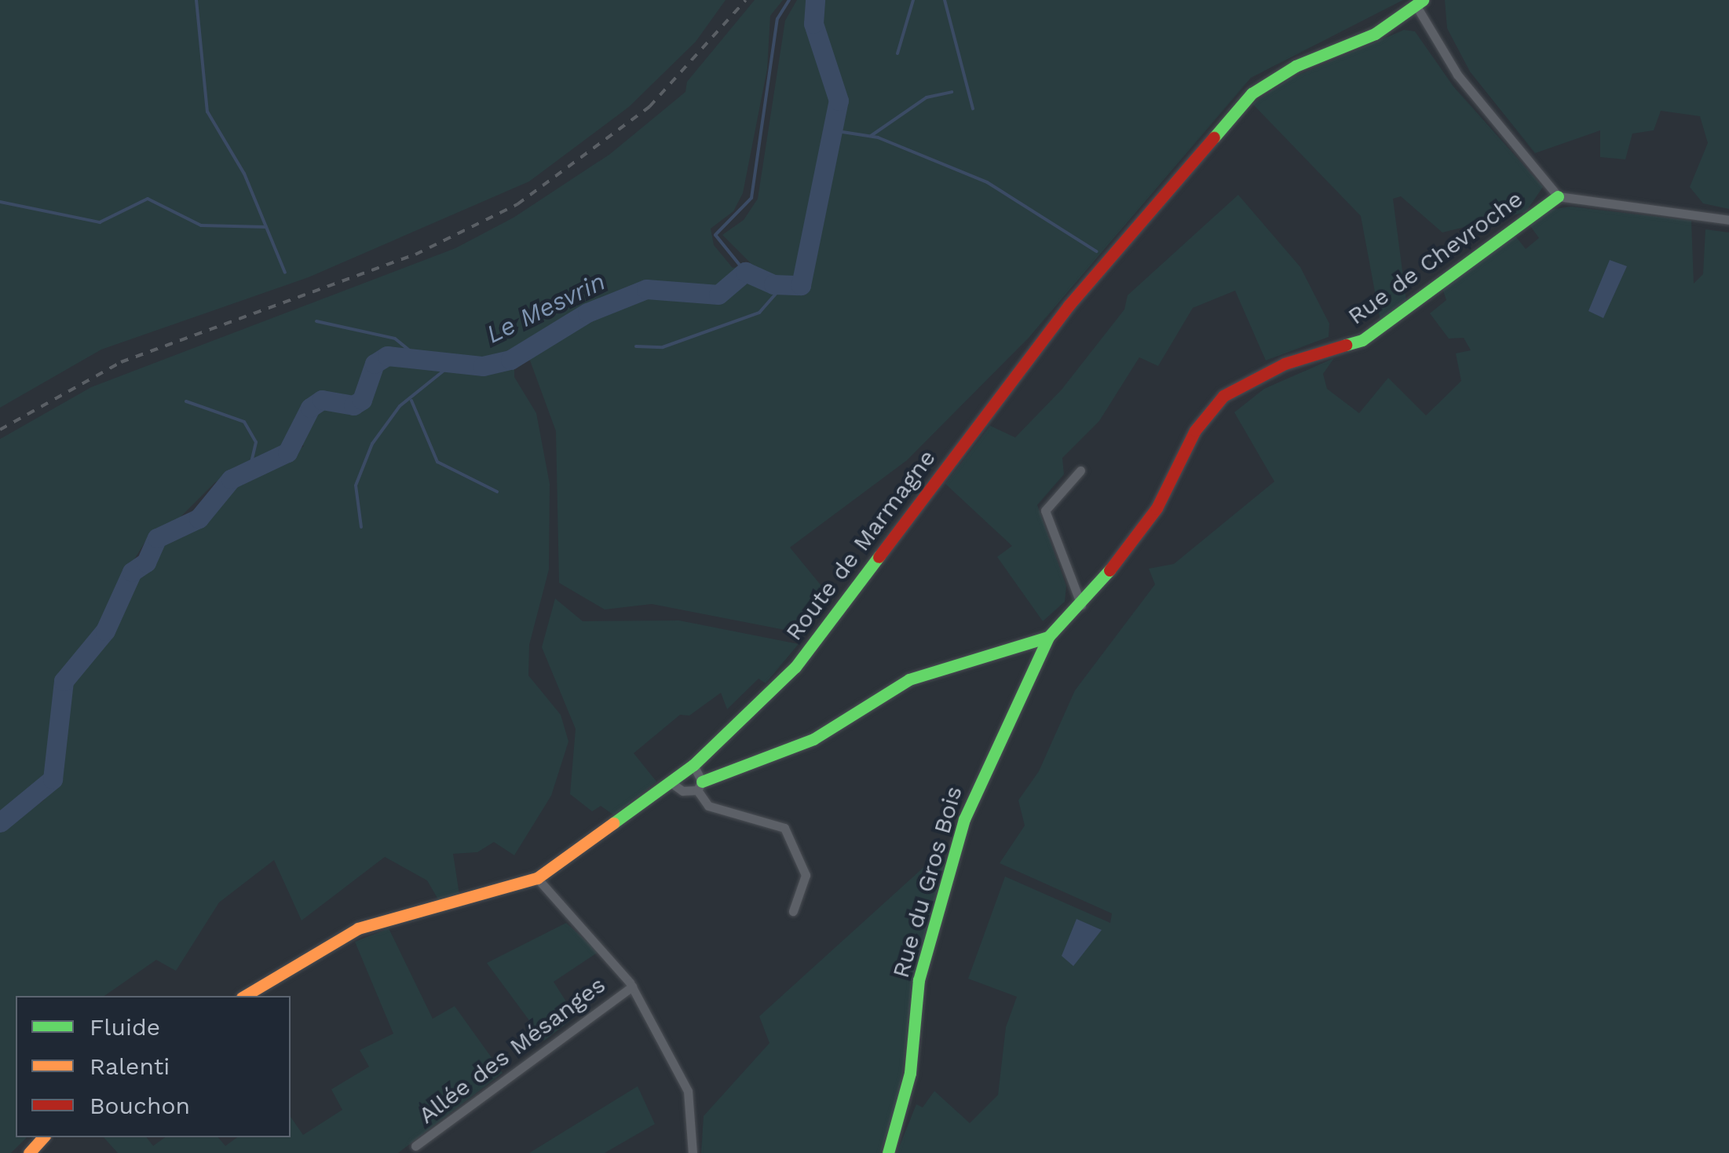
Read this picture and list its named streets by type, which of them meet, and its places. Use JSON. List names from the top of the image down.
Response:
{
  "streets": {
    "street": [
      "Rue de Chevroche",
      "Route de Marmagne",
      "Rue du Gros Bois",
      "Allée des Mésanges"
    ]
  },
  "crossings": [
    ["Rue de Chevroche", "Rue du Gros Bois"]
  ],
  "water": ["Le Mesvrin"],
  "legend": ["Fluide", "Ralenti", "Bouchon"]
}
